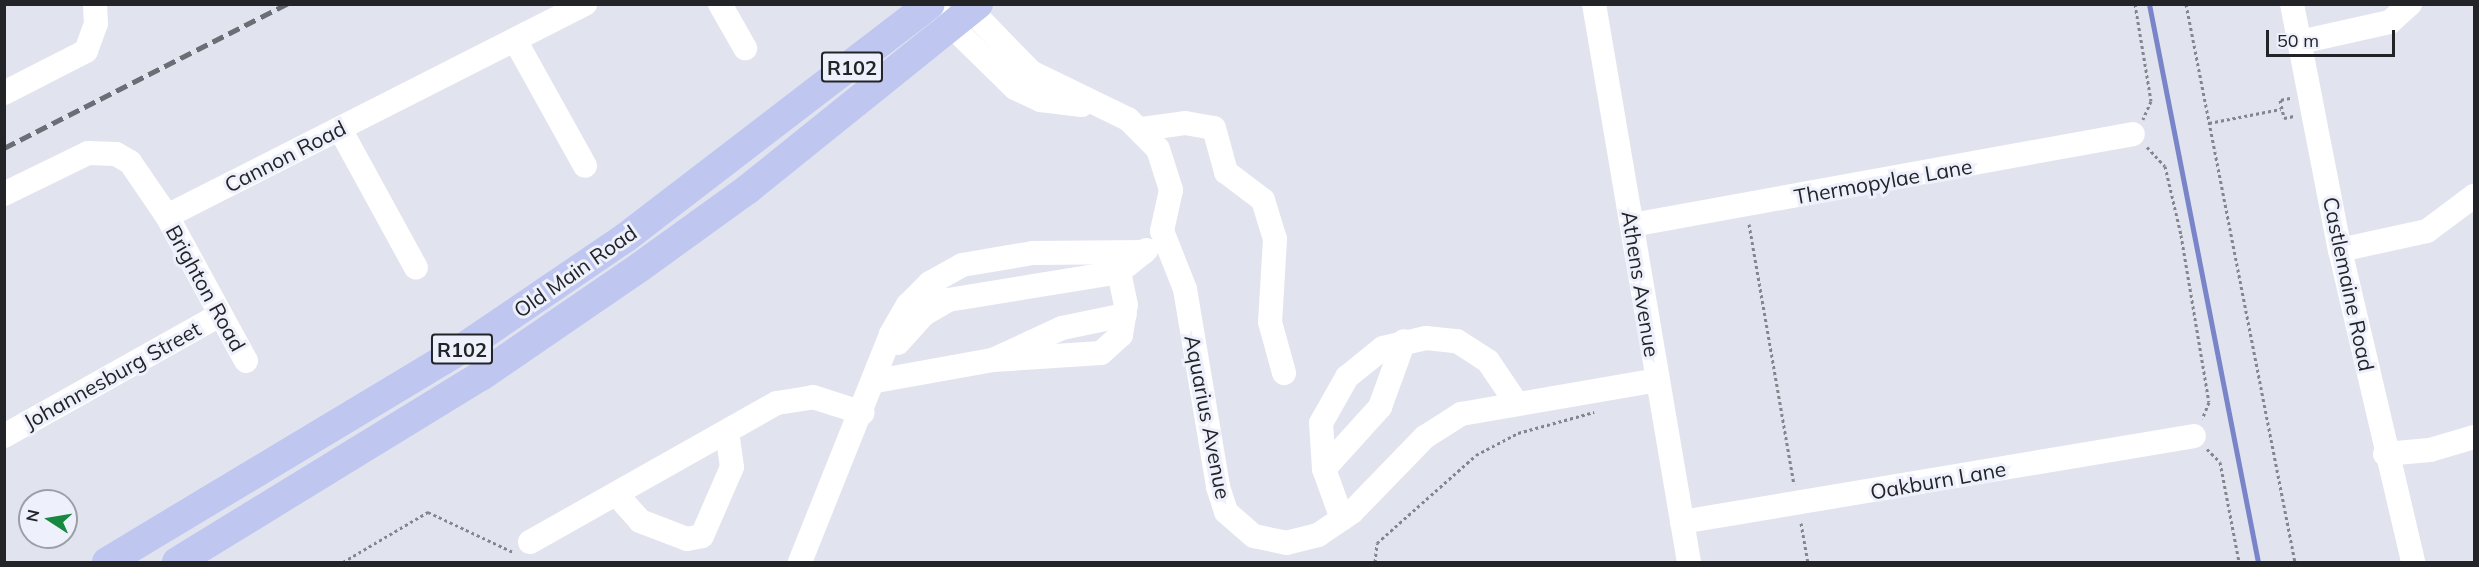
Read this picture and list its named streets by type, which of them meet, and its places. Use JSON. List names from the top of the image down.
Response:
{
  "streets": {
    "main road": ["R102", "Old Main Road"],
    "street": [
      "Cannon Road",
      "Thermopylae Lane",
      "Athens Avenue",
      "Castlemaine Road",
      "Brighton Road",
      "Johannesburg Street",
      "Aquarius Avenue",
      "Oakburn Lane"
    ]
  },
  "crossings": [
    ["Cannon Road", "Brighton Road"],
    ["Thermopylae Lane", "Athens Avenue"],
    ["Athens Avenue", "Aquarius Avenue"],
    ["Athens Avenue", "Oakburn Lane"],
    ["Brighton Road", "Johannesburg Street"]
  ],
  "scale_bar": "50 m",
  "north": "left"
}
